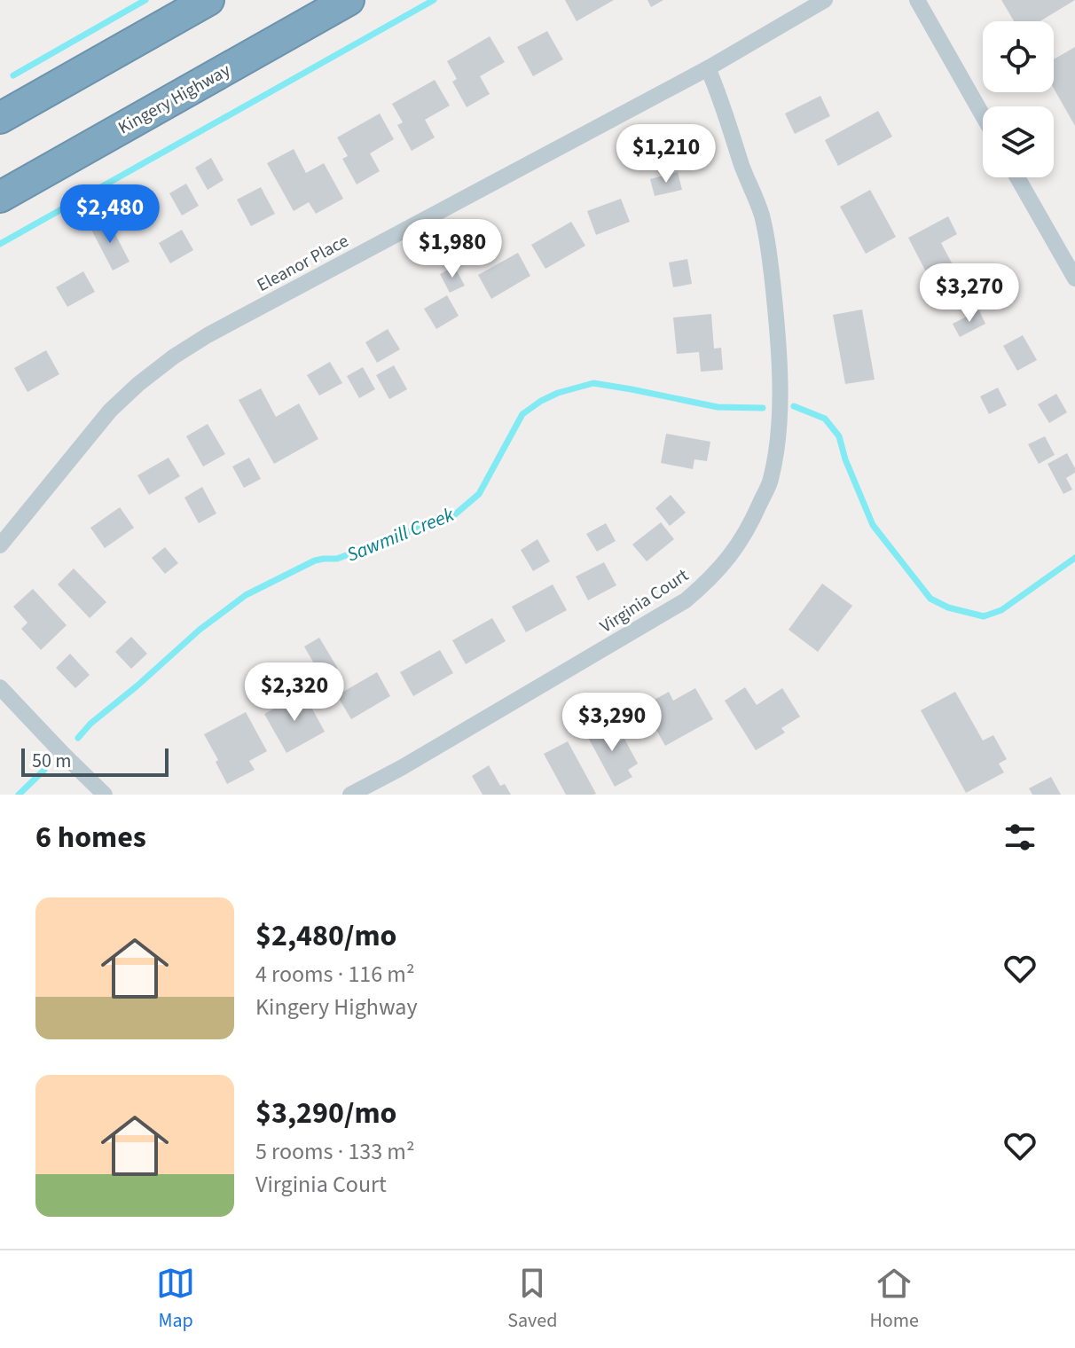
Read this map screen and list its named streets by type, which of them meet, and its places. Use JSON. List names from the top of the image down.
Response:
{
  "streets": {
    "highway": ["Kingery Highway"],
    "street": ["Eleanor Place", "Virginia Court"]
  },
  "crossings": [
    ["Eleanor Place", "Virginia Court"]
  ],
  "water": ["Sawmill Creek"],
  "scale_bar": "50 m",
  "page": {
    "price": [
      "$1,210",
      "$2,480",
      "$1,980",
      "$3,270",
      "$2,320",
      "$3,290"
    ],
    "scale": "50 m",
    "heading": "6 homes",
    "list": [
      {
        "name": "$2,480/mo",
        "note": "4 rooms · 116 m² · Kingery Highway"
      },
      {
        "name": "$3,290/mo",
        "note": "5 rooms · 133 m² · Virginia Court"
      }
    ],
    "tabs": ["Map", "Saved", "Home"]
  }
}
